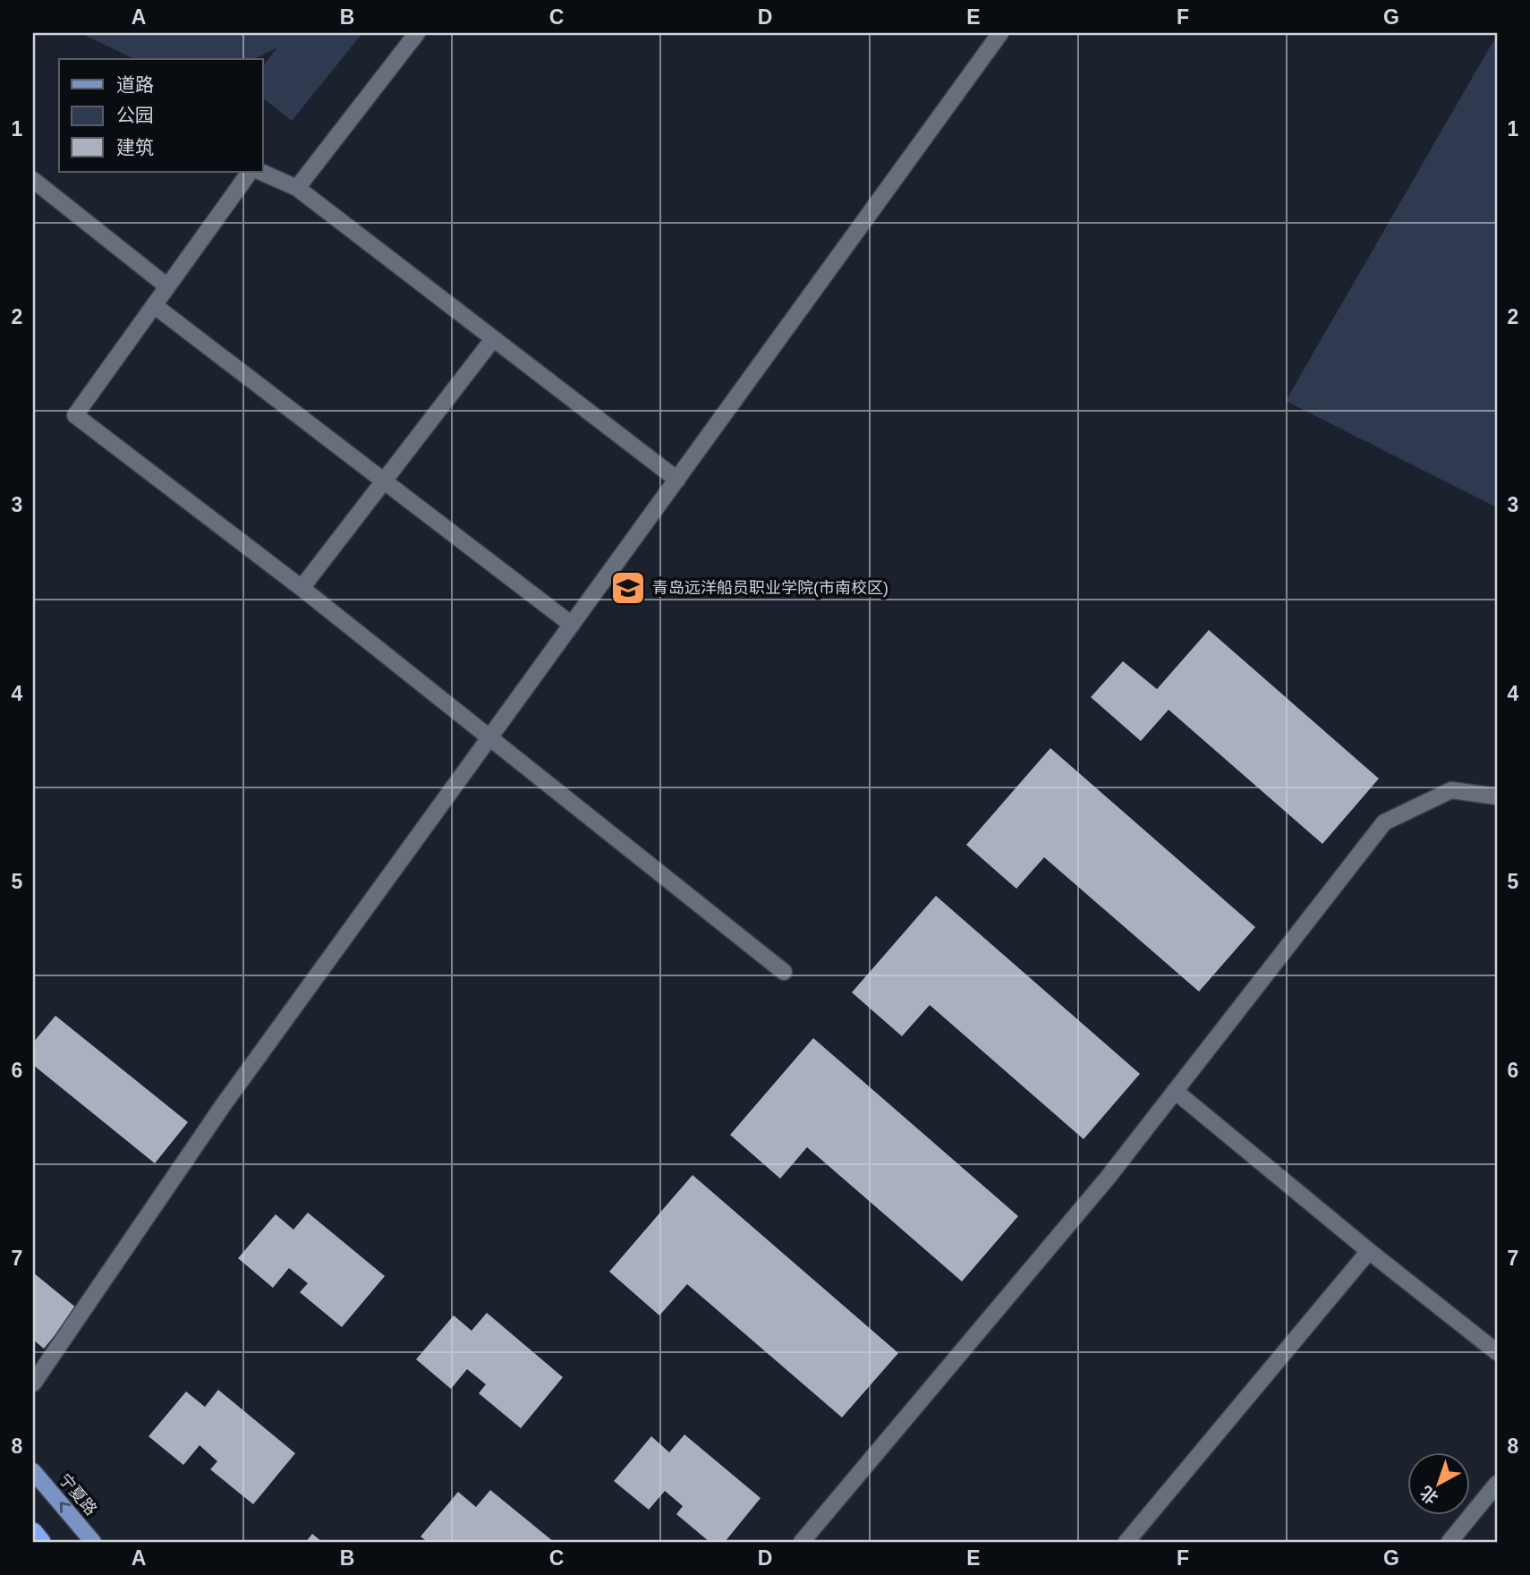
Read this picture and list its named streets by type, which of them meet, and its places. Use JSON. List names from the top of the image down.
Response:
{
  "streets": {
    "main road": ["宁夏路"]
  },
  "one_way": ["宁夏路"],
  "places": {
    "school or university": ["青岛远洋船员职业学院(市南校区)"]
  },
  "legend": ["道路", "公园", "建筑"],
  "north": "bottom left",
  "grid": {
    "columns": [
      "A",
      "B",
      "C",
      "D",
      "E",
      "F",
      "G"
    ],
    "rows": [
      "1",
      "2",
      "3",
      "4",
      "5",
      "6",
      "7",
      "8"
    ]
  }
}
